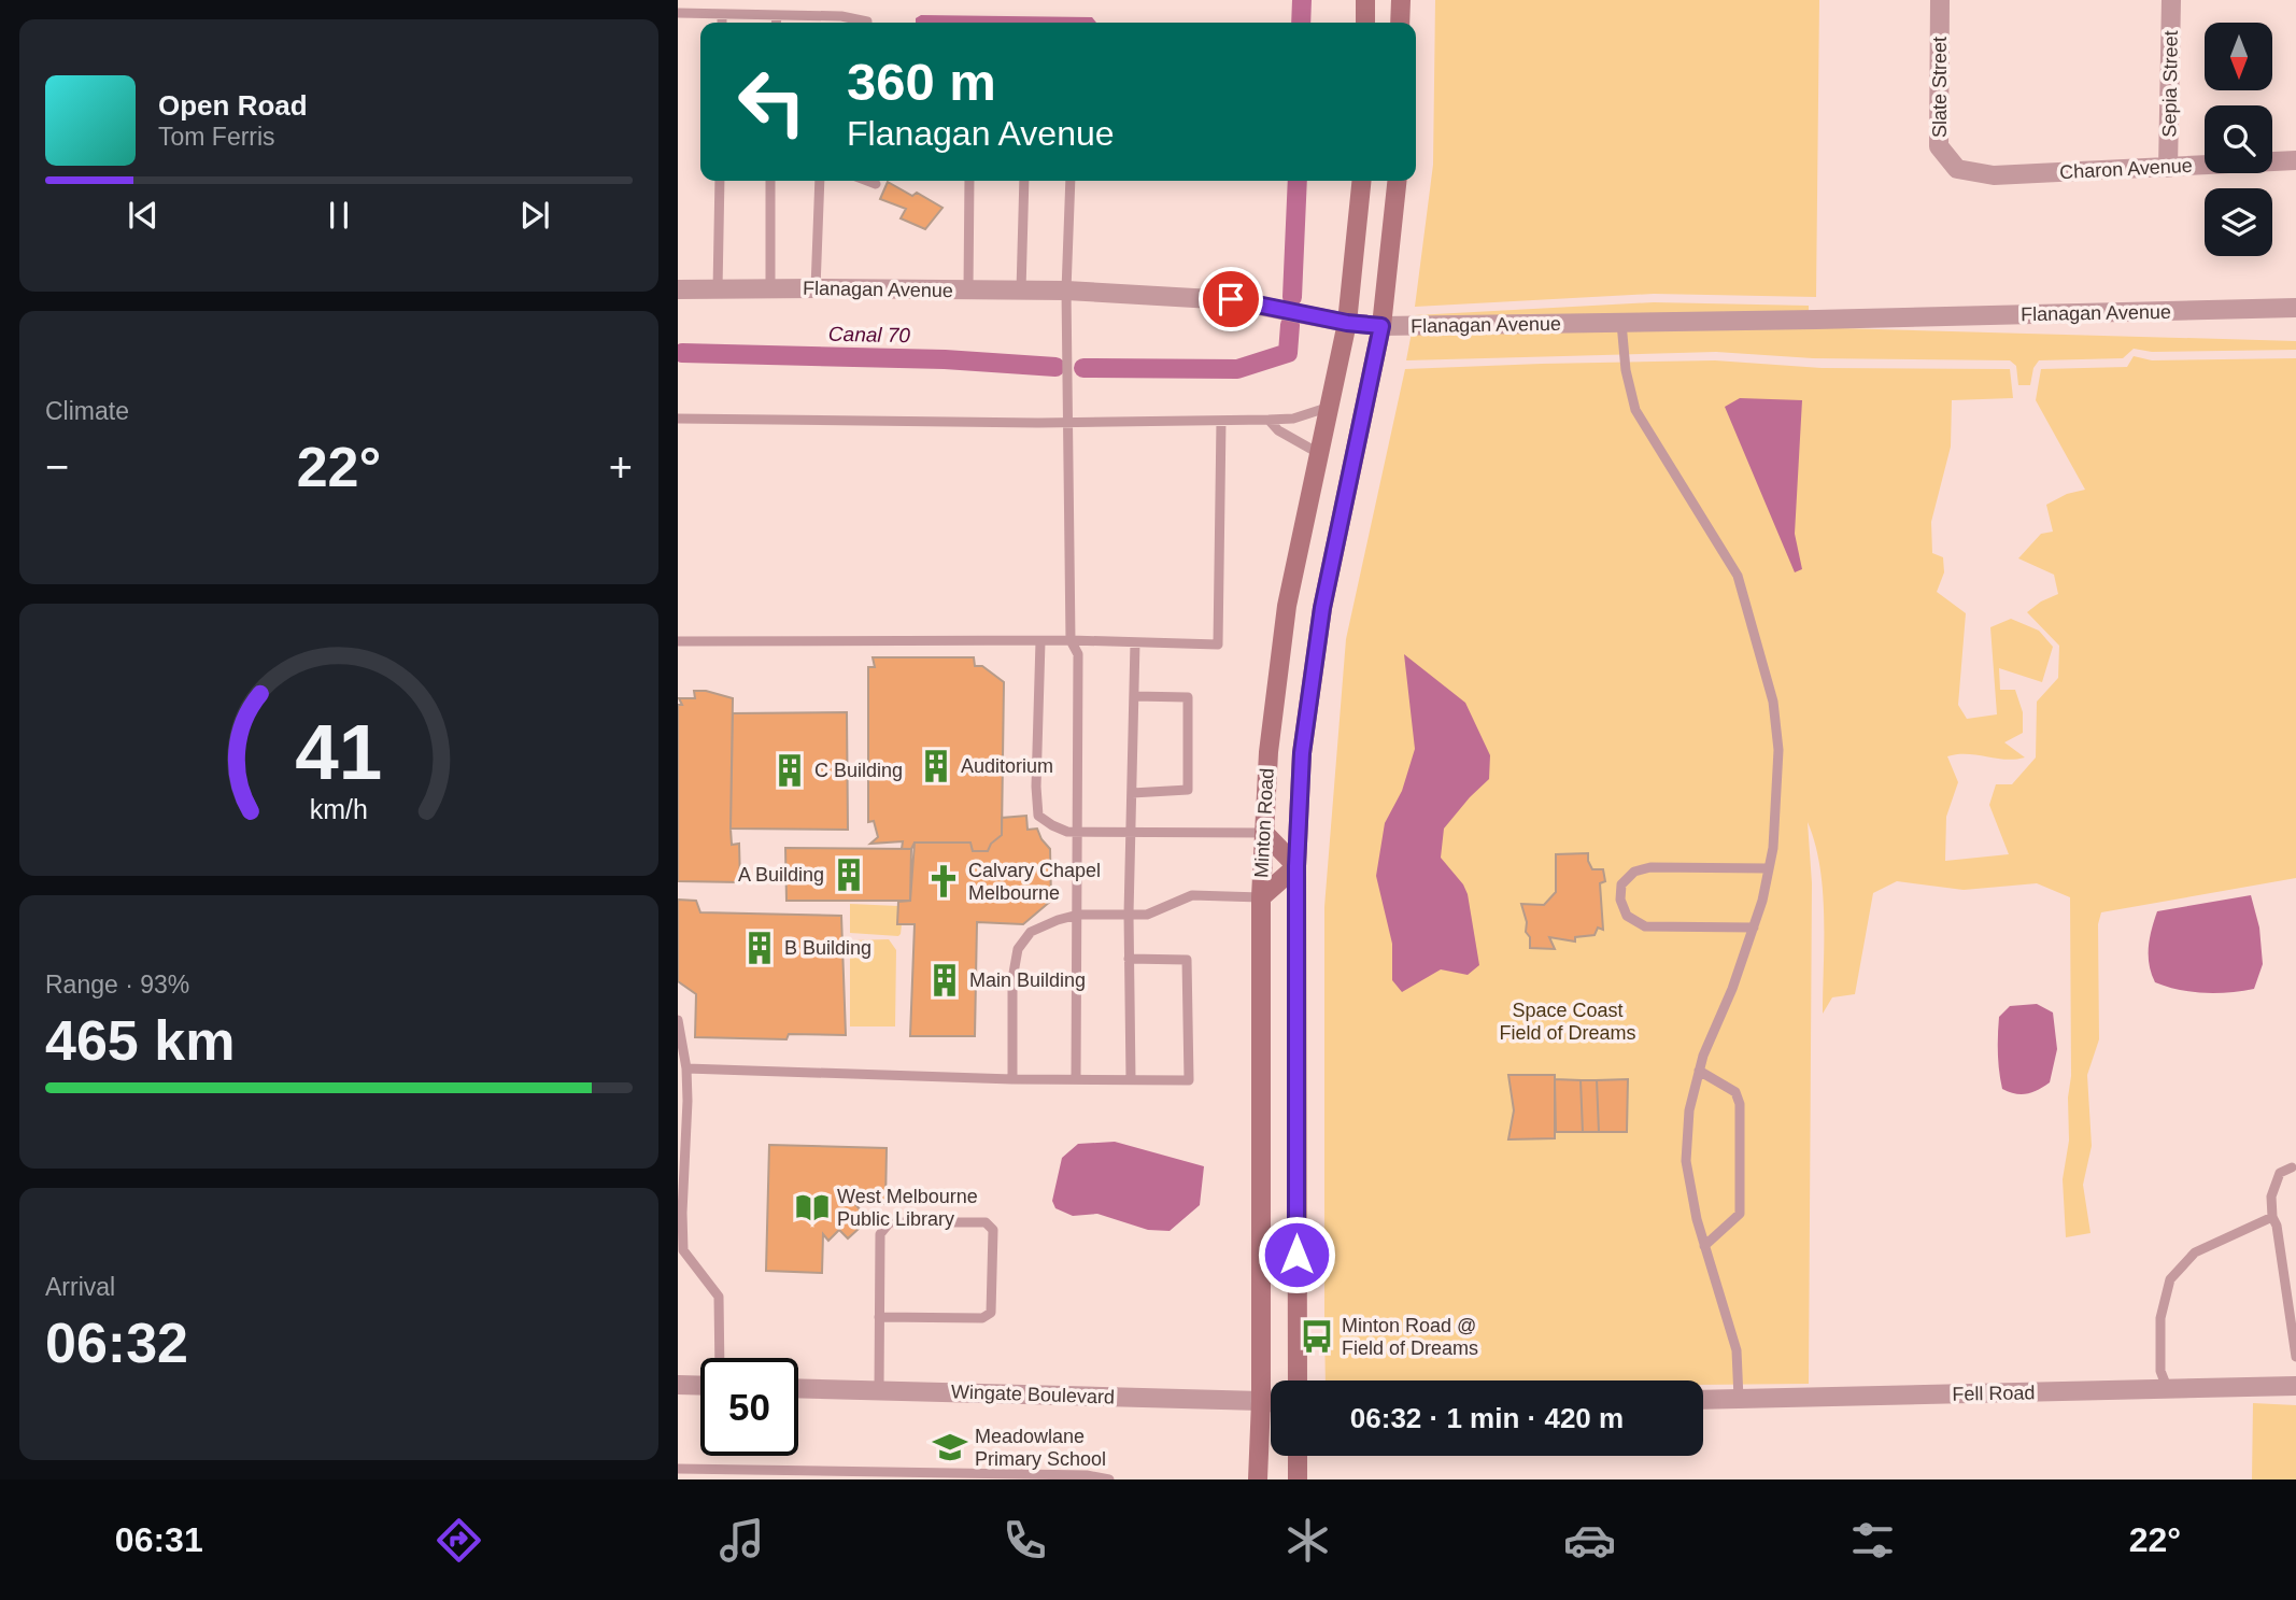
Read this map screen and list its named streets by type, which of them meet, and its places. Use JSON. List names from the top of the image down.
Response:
{
  "streets": {
    "main road": ["Minton Road"],
    "street": [
      "Sepia Street",
      "Slate Street",
      "Charon Avenue",
      "Flanagan Avenue",
      "Fell Road",
      "Wingate Boulevard"
    ]
  },
  "crossings": [
    ["Sepia Street", "Charon Avenue"],
    ["Slate Street", "Charon Avenue"],
    ["Flanagan Avenue", "Minton Road"],
    ["Minton Road", "Wingate Boulevard"]
  ],
  "water": ["Canal 70"],
  "parks": ["Space Coast Field of Dreams"],
  "places": {
    "building": [
      "Auditorium",
      "C Building",
      "A Building",
      "B Building",
      "Main Building"
    ],
    "church": ["Calvary Chapel Melbourne"],
    "library": ["West Melbourne Public Library"],
    "bus stop": ["Minton Road @ Field of Dreams"],
    "school or university": ["Meadowlane Primary School"]
  },
  "north": "bottom",
  "page": {
    "turn": ["360 m", "Flanagan Avenue"],
    "song": ["Open Road", "Tom Ferris"],
    "tile": [
      "Climate",
      ["Range · 93%", "465 km"],
      ["Arrival", "06:32"]
    ],
    "heat": ["−", "22°", "+"],
    "limit": "50",
    "trip": "06:32 · 1 min · 420 m",
    "tabs": ["06:31", "22°"],
    "gauge": ["41", "km/h"]
  }
}
